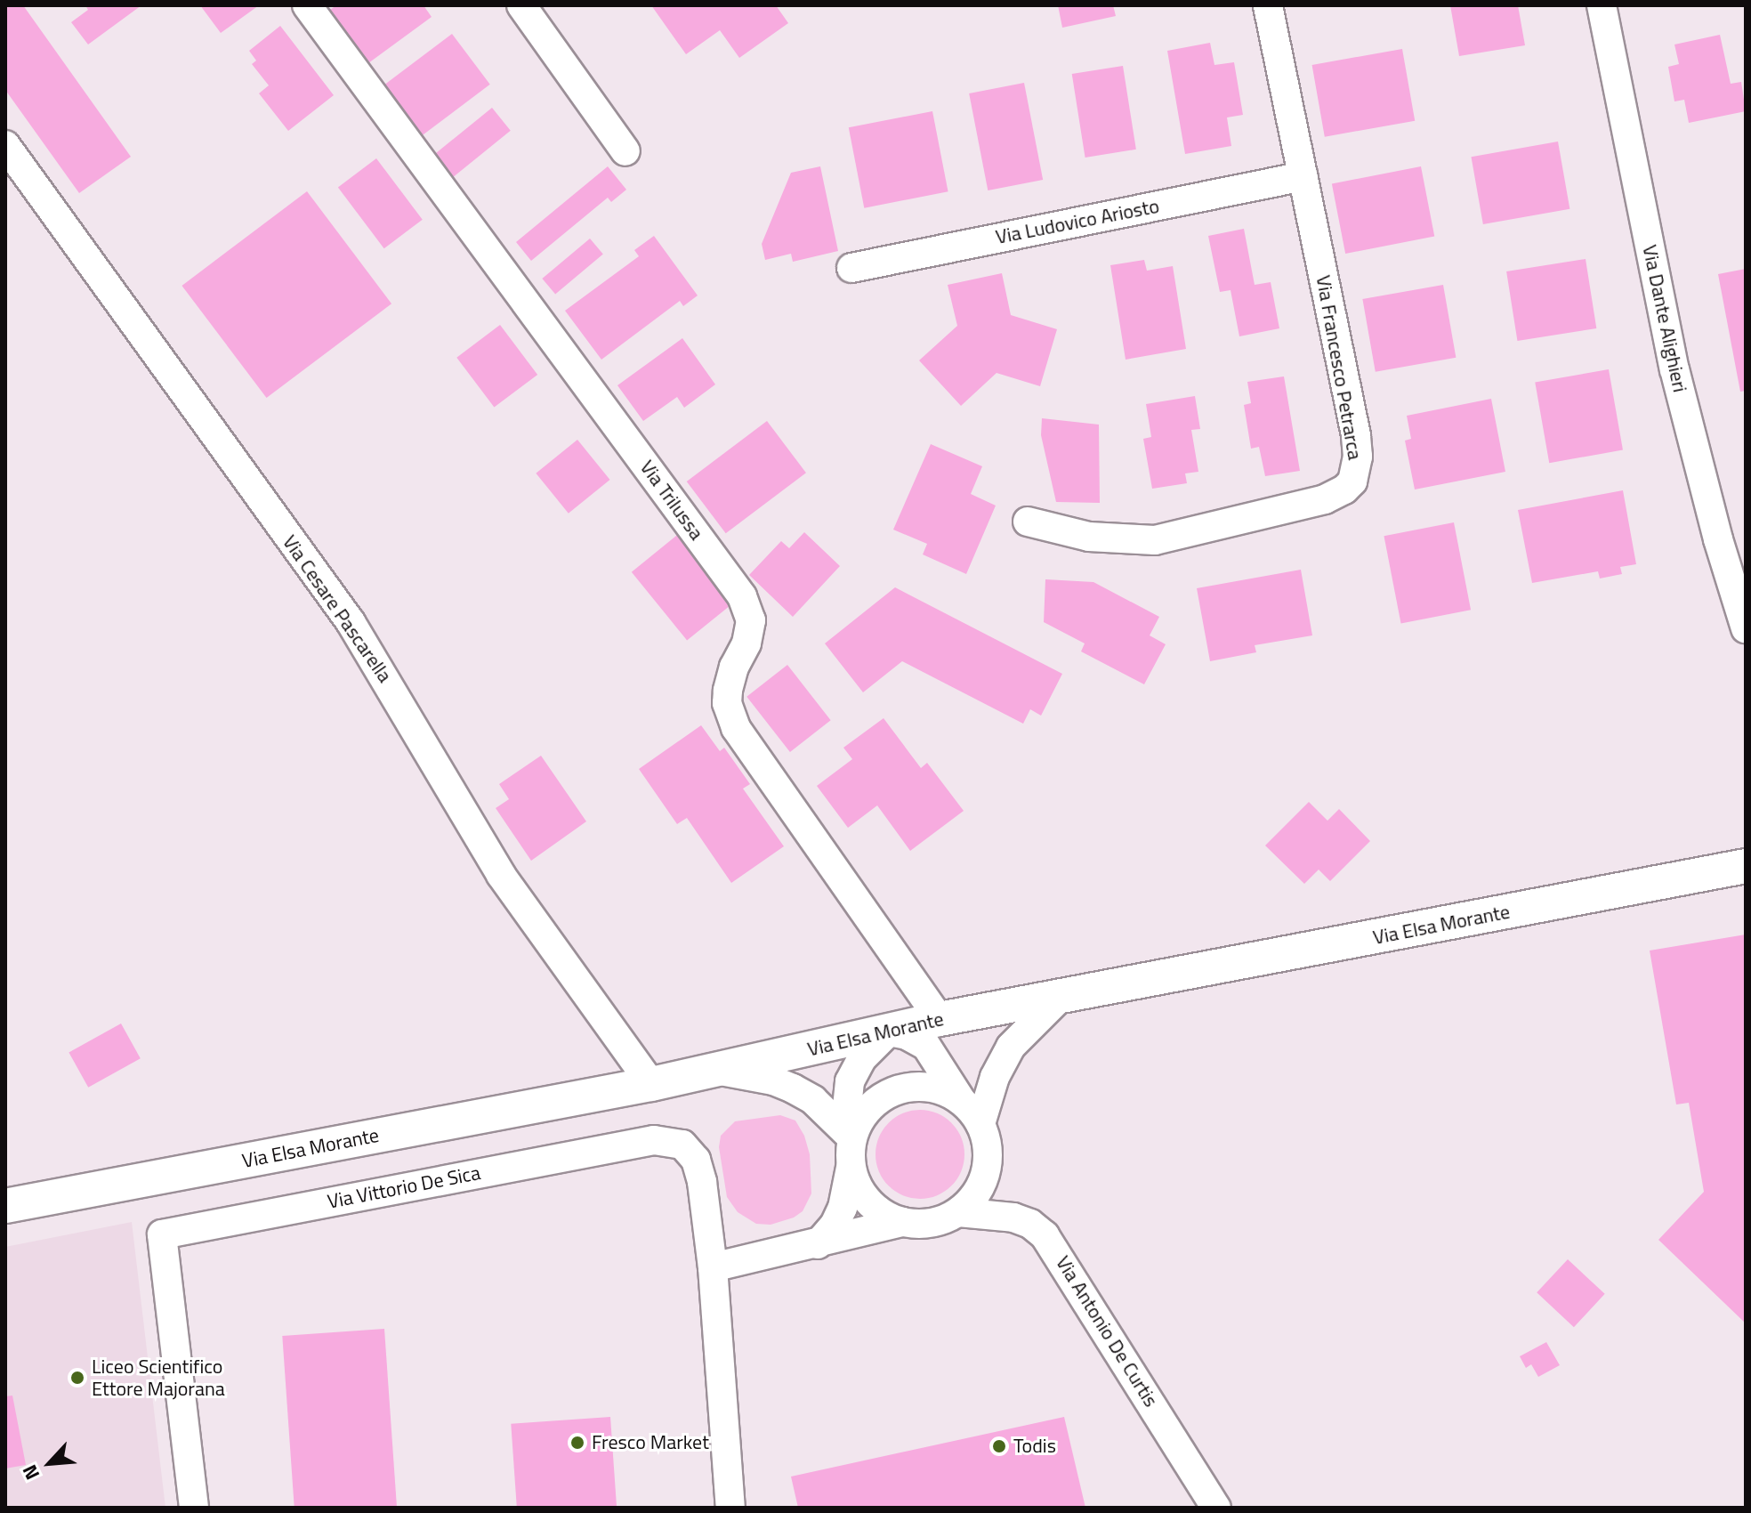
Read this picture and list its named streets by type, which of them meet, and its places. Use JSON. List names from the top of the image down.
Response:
{
  "streets": {
    "street": [
      "Via Ludovico Ariosto",
      "Via Dante Alighieri",
      "Via Francesco Petrarca",
      "Via Trilussa",
      "Via Cesare Pascarella",
      "Via Elsa Morante",
      "Via Vittorio De Sica",
      "Via Antonio De Curtis"
    ]
  },
  "crossings": [
    ["Via Ludovico Ariosto", "Via Francesco Petrarca"],
    ["Via Trilussa", "Via Elsa Morante"],
    ["Via Cesare Pascarella", "Via Elsa Morante"]
  ],
  "places": ["Liceo Scientifico Ettore Majorana", "Fresco Market", "Todis"],
  "north": "bottom left"
}
